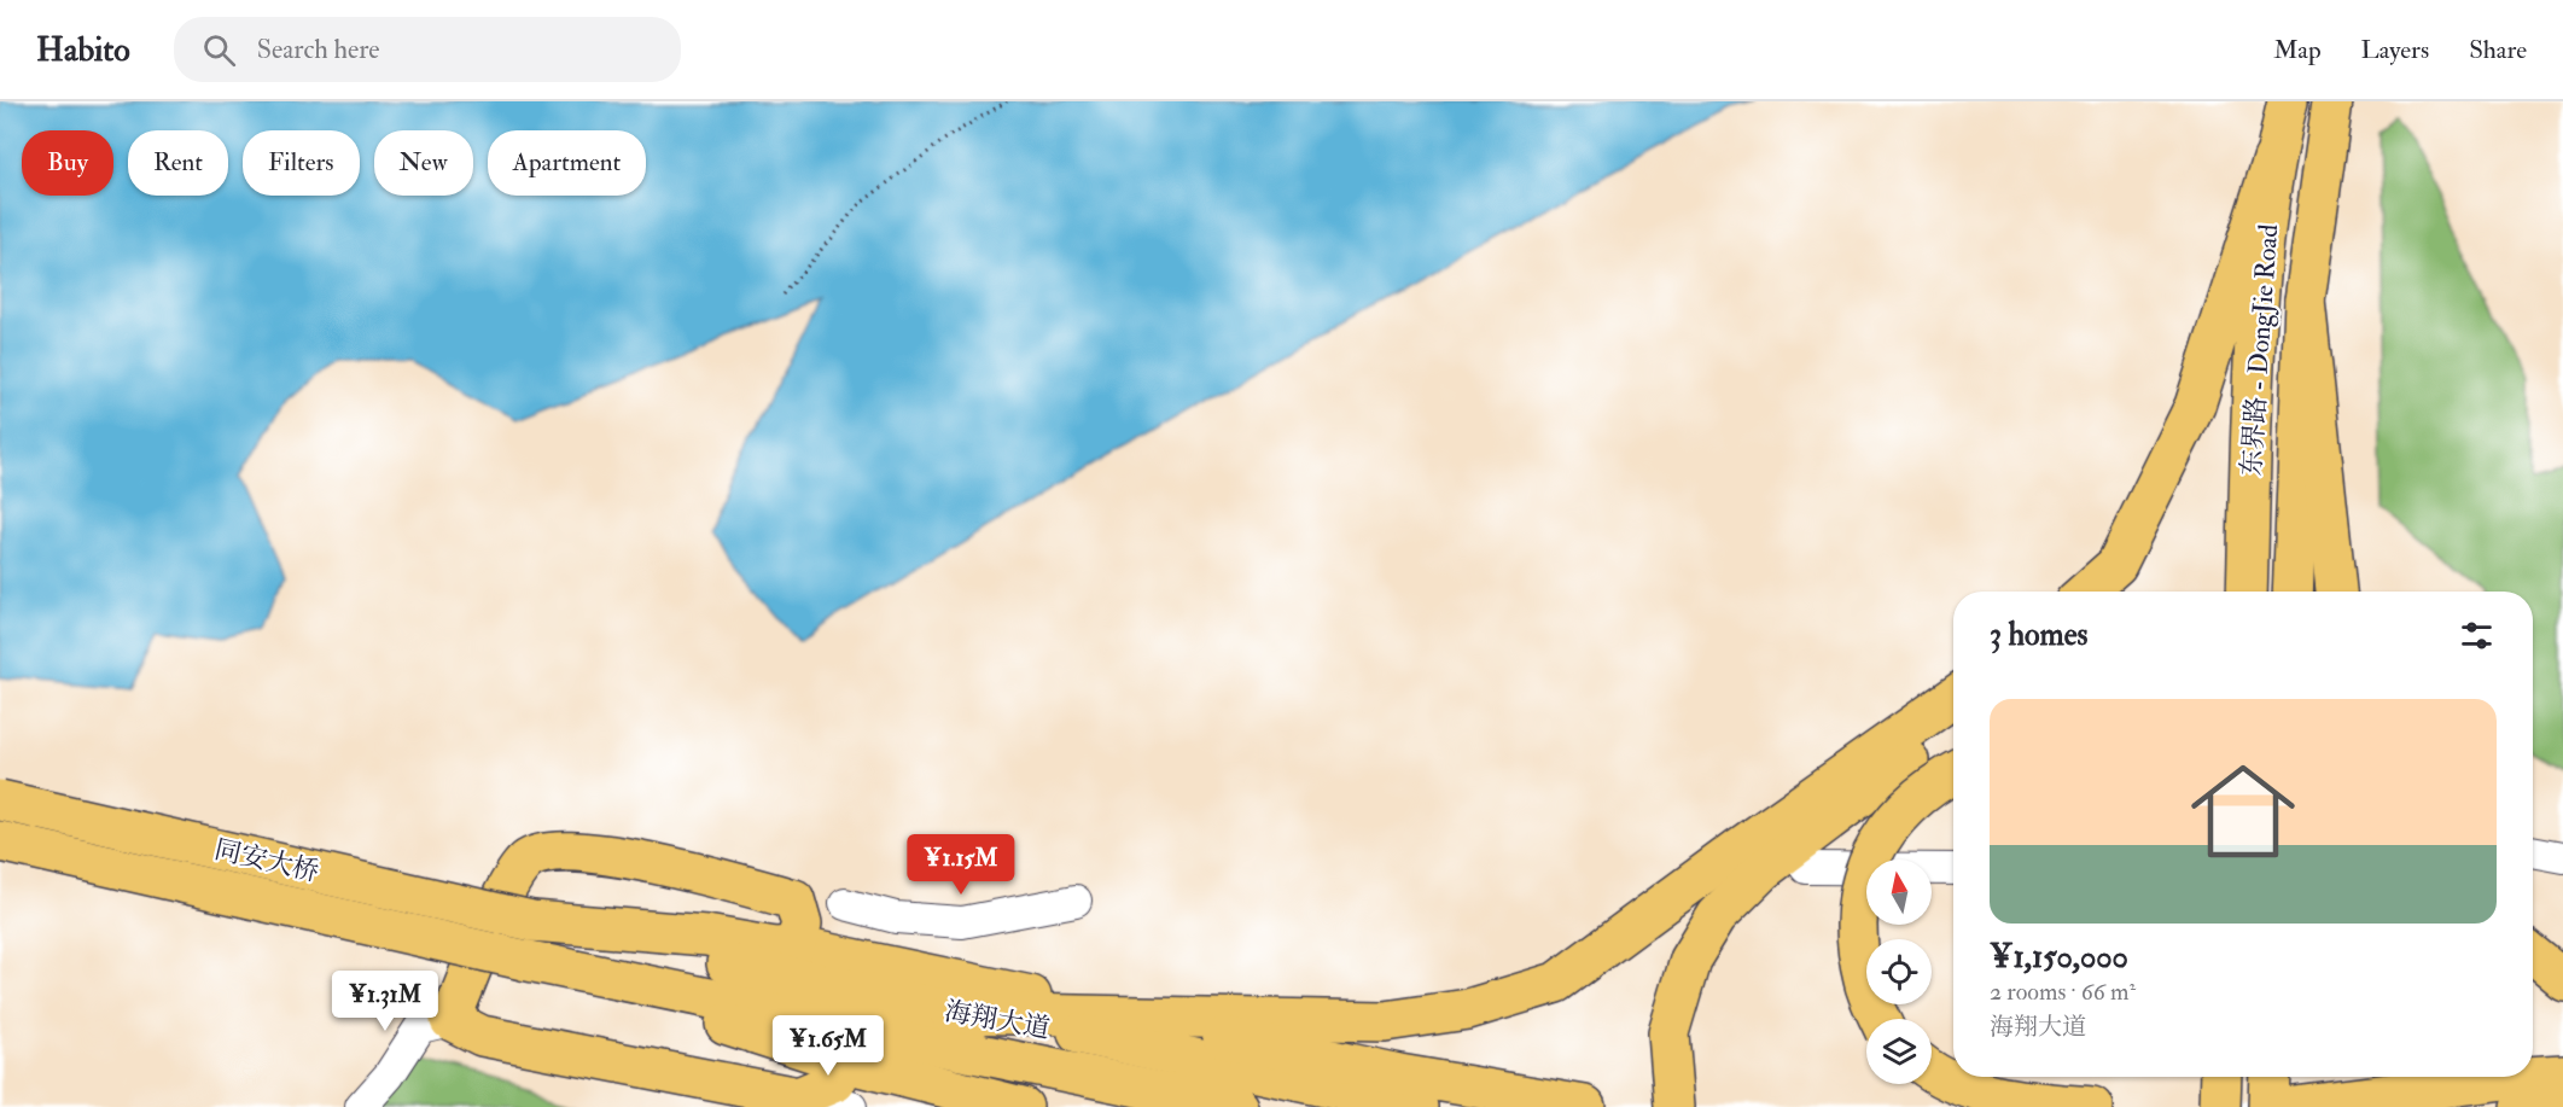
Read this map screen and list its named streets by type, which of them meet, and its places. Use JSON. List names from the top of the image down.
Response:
{
  "streets": {
    "main road": ["东界路 - DongJie Road", "同安大桥", "海翔大道"]
  },
  "crossings": [
    ["同安大桥", "海翔大道"]
  ],
  "north": "top",
  "page": {
    "header": "Habito",
    "search": "Search here",
    "nav": ["Map", "Layers", "Share"],
    "chip": [
      "Buy",
      "Rent",
      "Filters",
      "New",
      "Apartment"
    ],
    "heading": "3 homes",
    "list": [
      {
        "name": "¥1,150,000",
        "note": "2 rooms · 66 m² · 海翔大道"
      }
    ],
    "price": ["¥1.15M", "¥1.31M", "¥1.65M"]
  }
}
